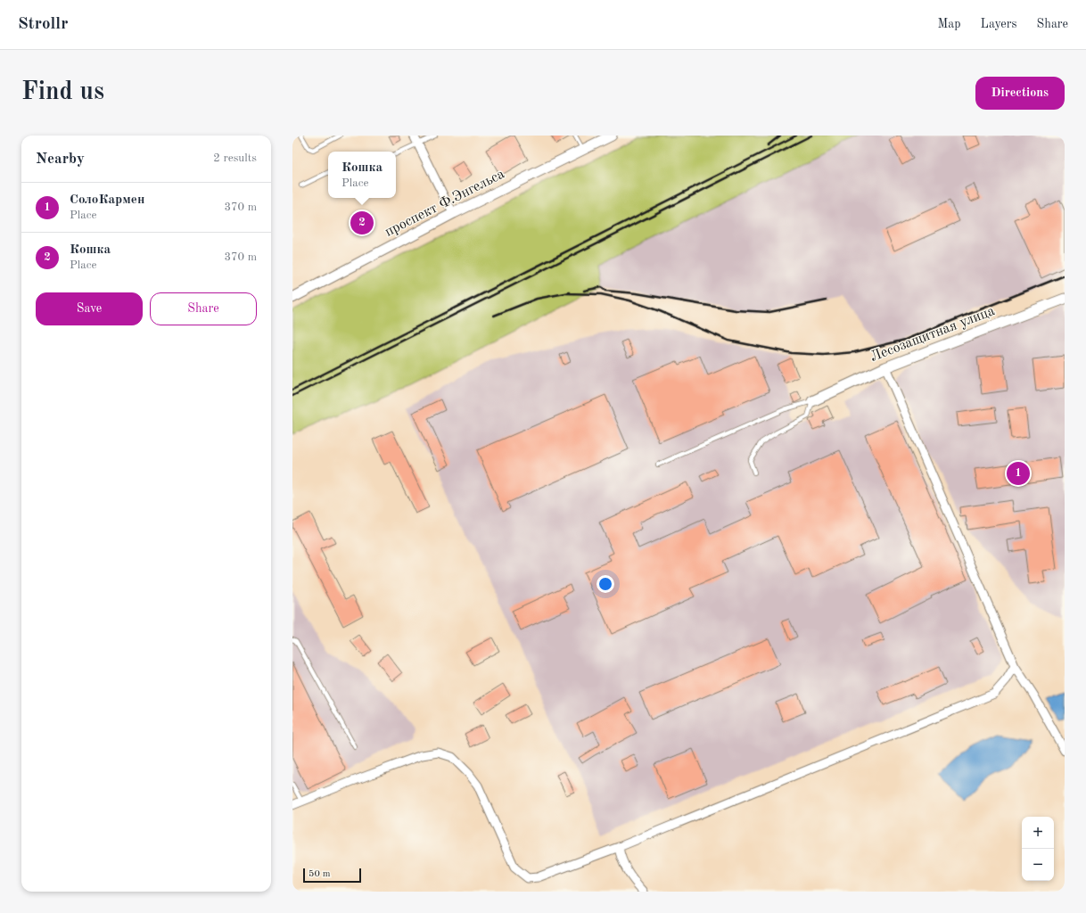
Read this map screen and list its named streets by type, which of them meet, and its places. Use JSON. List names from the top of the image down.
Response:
{
  "streets": {
    "street": ["проспект Ф.Энгельса", "Лесозащитная улица"]
  },
  "scale_bar": "50 m",
  "page": {
    "header": "Strollr",
    "nav": ["Map", "Layers", "Share"],
    "buttons": [
      "Directions",
      ["Save", "Share"]
    ],
    "title": "Find us",
    "heading": ["Nearby", "2 results"],
    "popup": ["Кошка", "Place"],
    "list": [
      {
        "mark": "1",
        "name": "СолоКармен",
        "note": "Place",
        "value": "370 m"
      },
      {
        "mark": "2",
        "name": "Кошка",
        "note": "Place",
        "value": "370 m"
      }
    ],
    "pins": ["2", "1"],
    "map_buttons": ["+", "−"],
    "scale": "50 m"
  }
}
